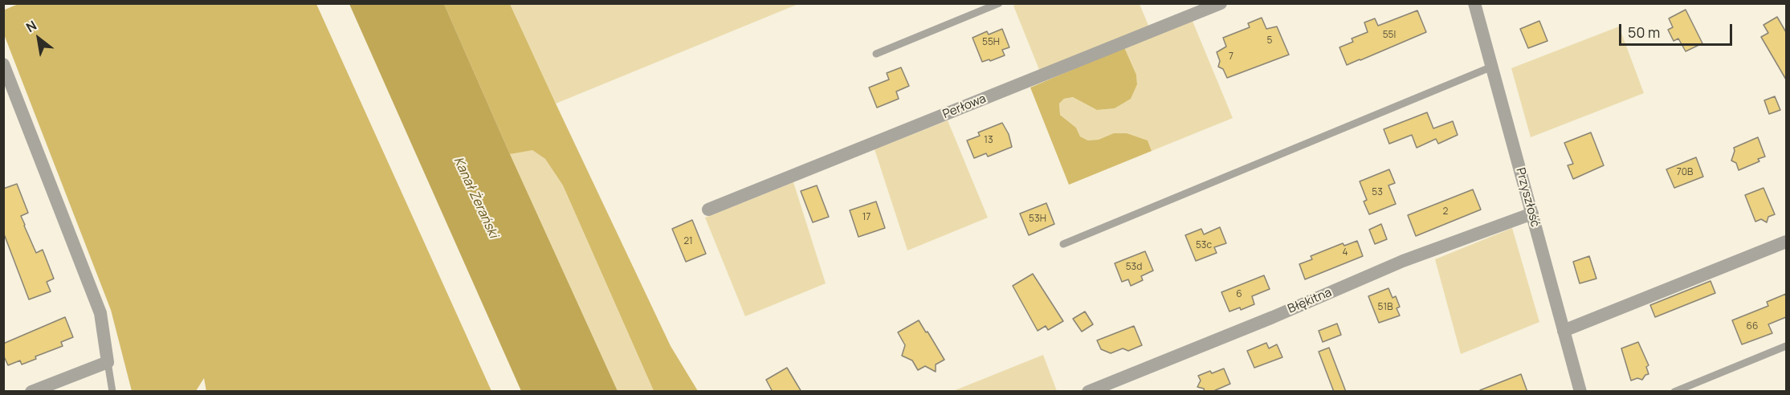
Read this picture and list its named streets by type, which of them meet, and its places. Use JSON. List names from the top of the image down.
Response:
{
  "streets": {
    "street": ["Perłowa", "Przyszłość", "Błękitna"]
  },
  "crossings": [
    ["Przyszłość", "Błękitna"]
  ],
  "water": ["Kanał Żerański"],
  "house_numbers": [
    "55I",
    "5",
    "55H",
    "7",
    "13",
    "70B",
    "53",
    "2",
    "17",
    "53H",
    "21",
    "53c",
    "4",
    "53d",
    "6",
    "51B",
    "66"
  ],
  "scale_bar": "50 m",
  "north": "top left"
}
